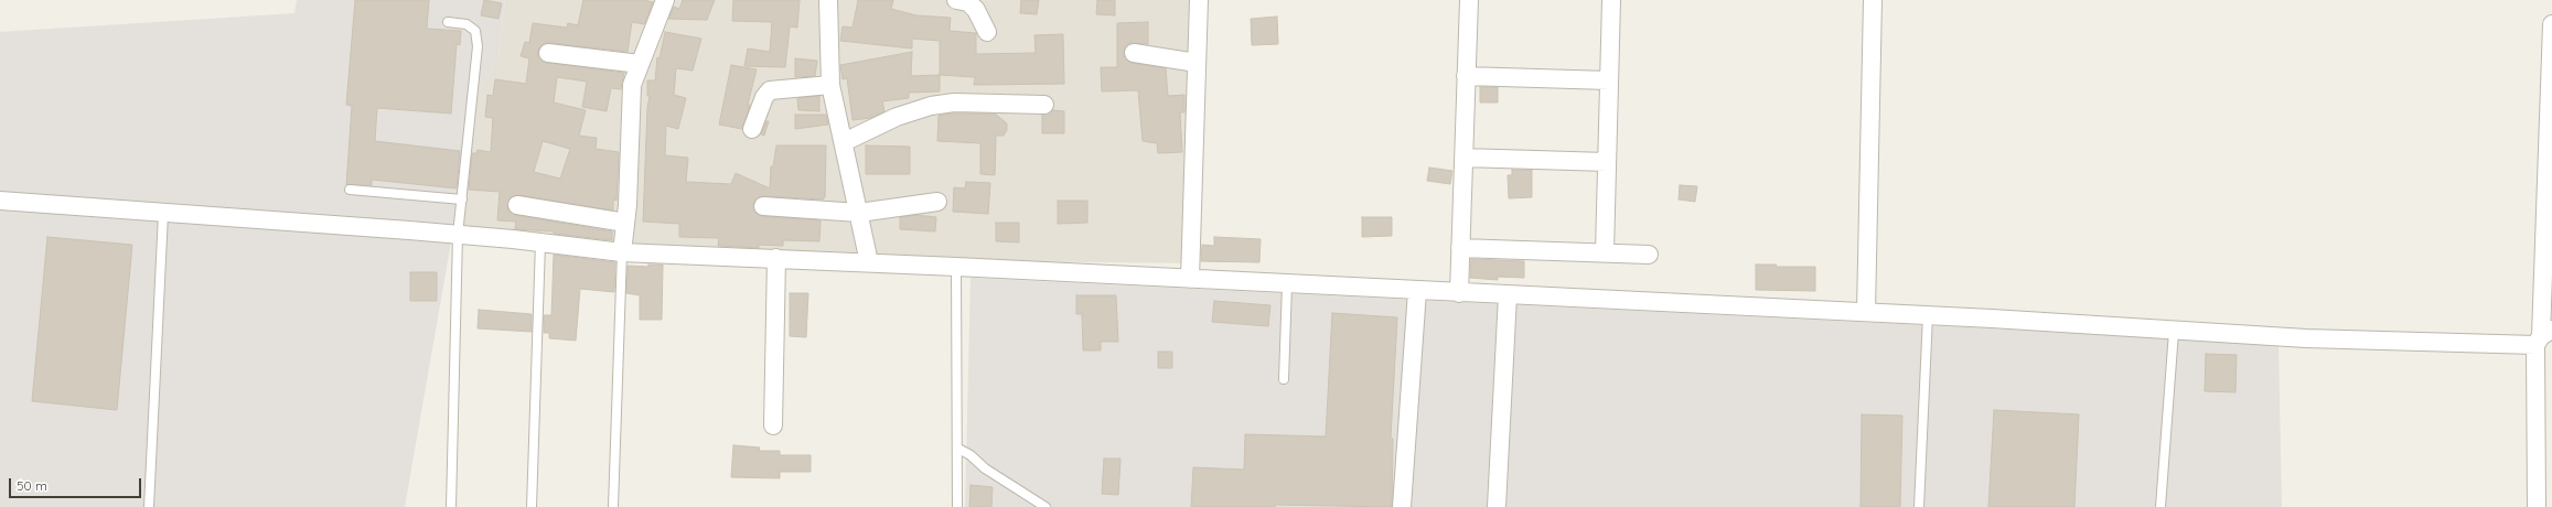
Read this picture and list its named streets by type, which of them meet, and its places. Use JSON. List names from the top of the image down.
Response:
{
  "scale_bar": "50 m"
}
